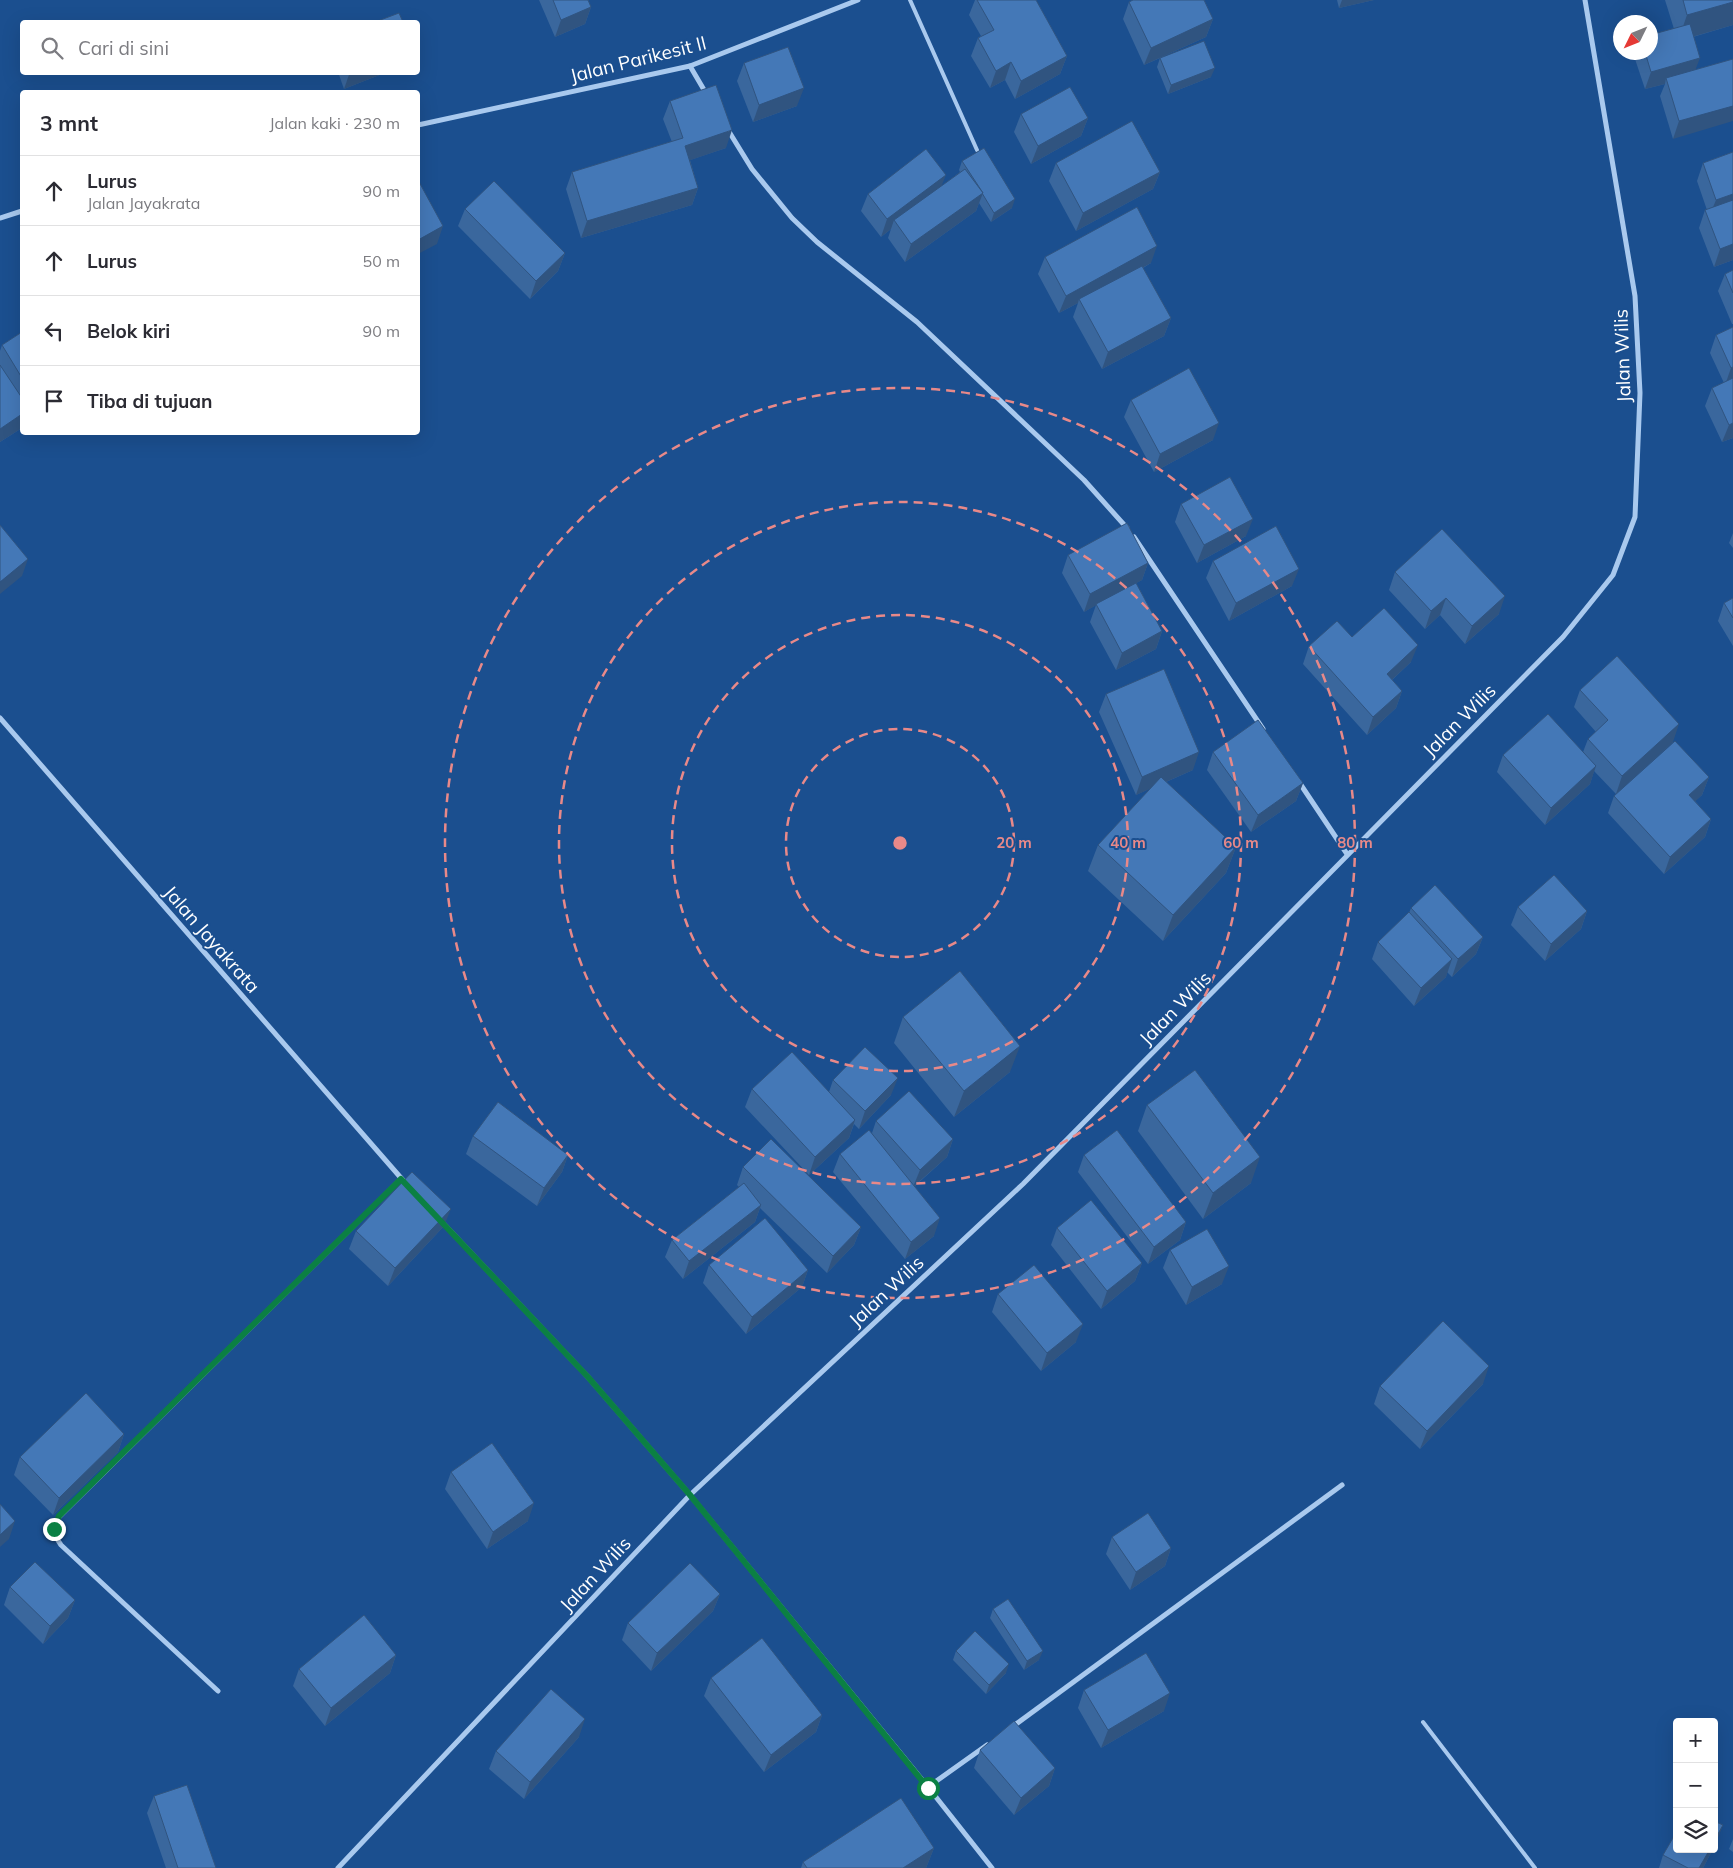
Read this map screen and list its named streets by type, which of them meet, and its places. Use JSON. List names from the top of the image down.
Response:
{
  "streets": {
    "street": ["Jalan Parikesit II", "Jalan Wilis", "Jalan Jayakrata"]
  },
  "north": "bottom left",
  "page": {
    "search": "Cari di sini",
    "heading": ["3 mnt", "Jalan kaki · 230 m"],
    "list": [
      ["Lurus", "Jalan Jayakrata", "90 m"],
      ["Lurus", "50 m"],
      ["Belok kiri", "90 m"],
      "Tiba di tujuan"
    ],
    "map_buttons": ["+", "−"]
  },
  "rings": [
    "20 m",
    "40 m",
    "60 m",
    "80 m"
  ]
}
